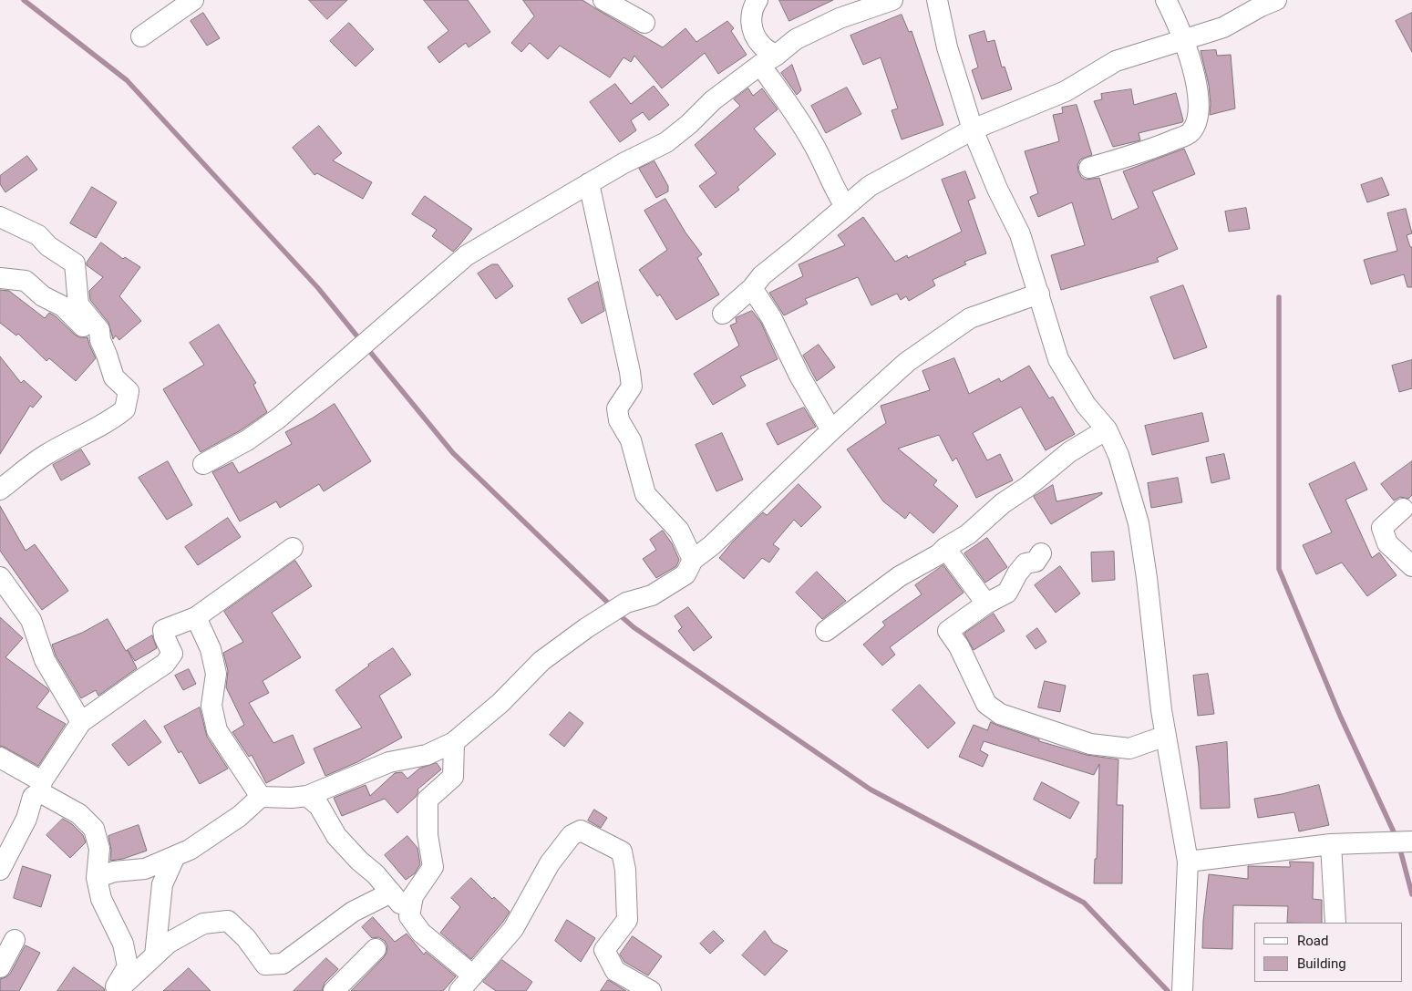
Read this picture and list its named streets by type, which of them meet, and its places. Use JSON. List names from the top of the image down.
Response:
{
  "legend": ["Road", "Building"]
}
